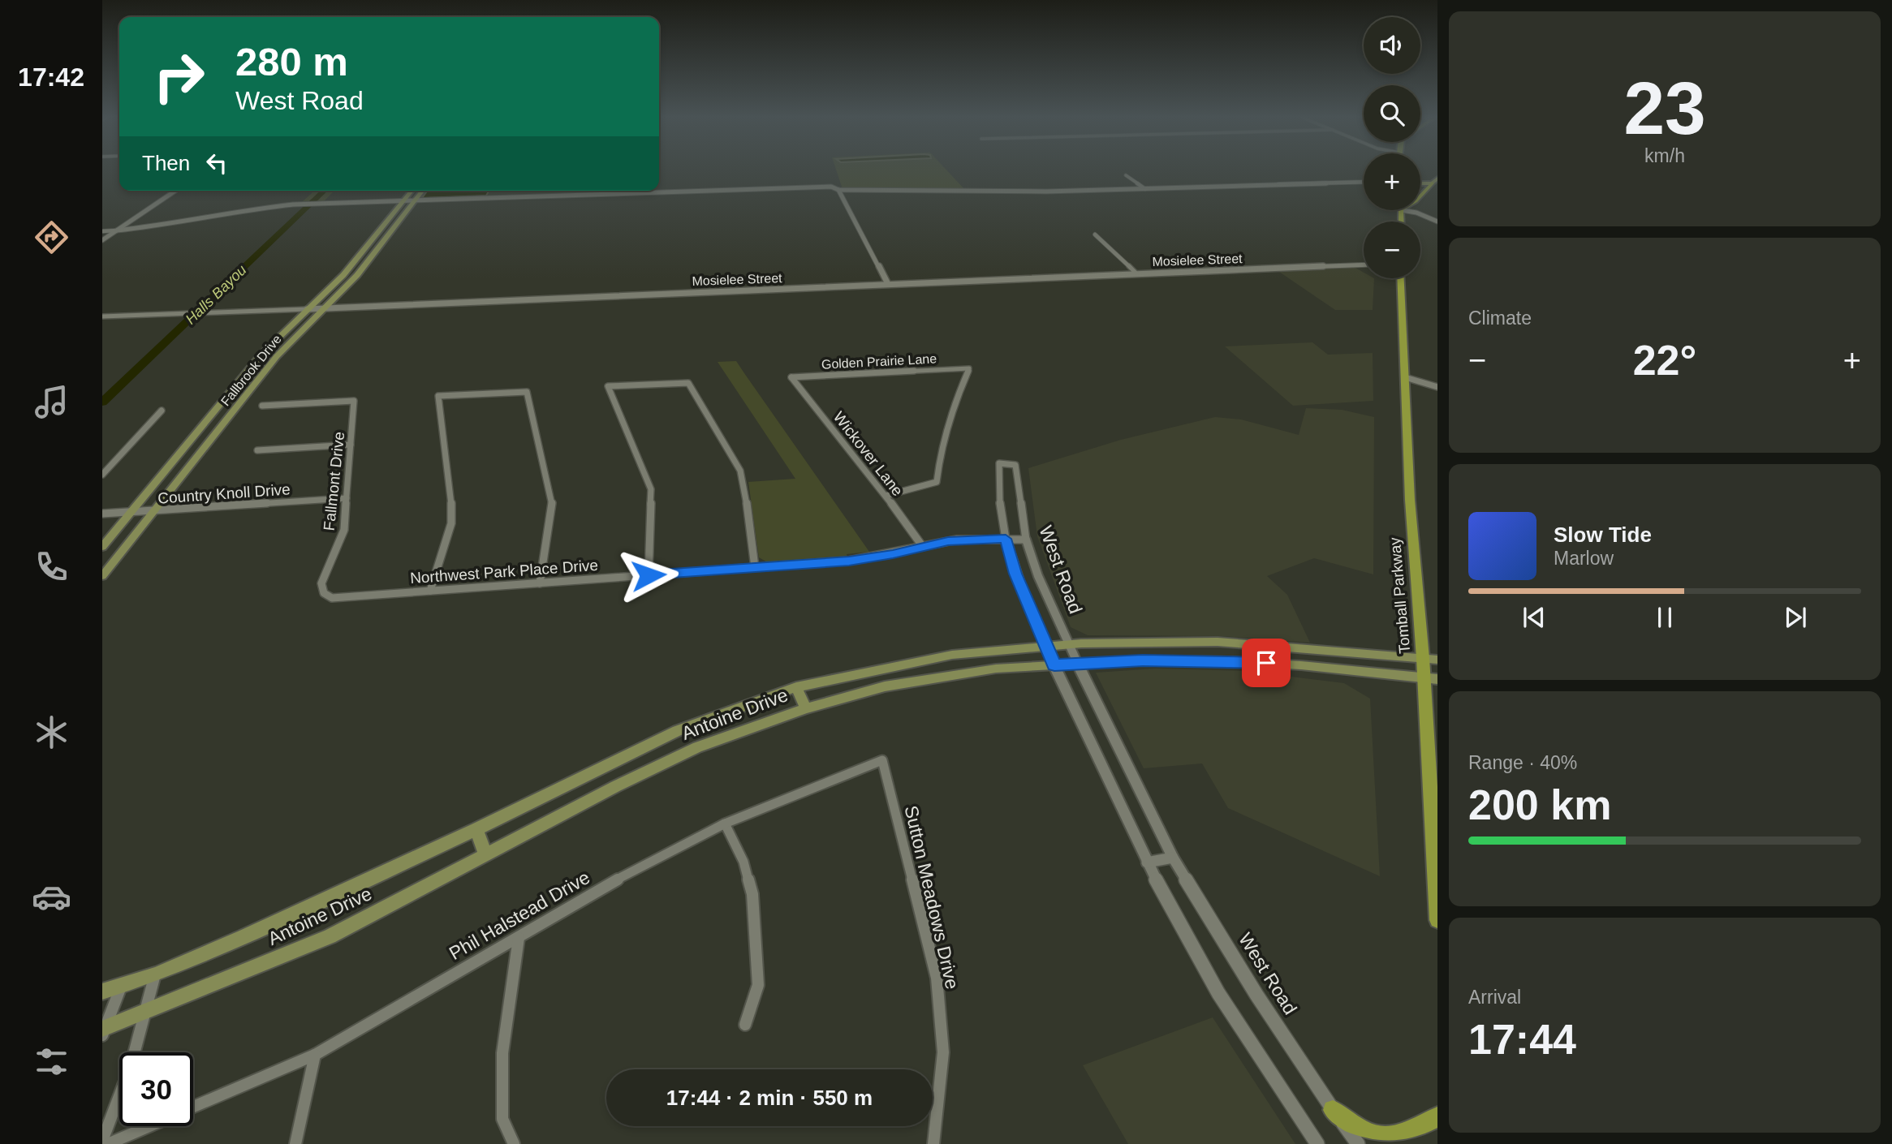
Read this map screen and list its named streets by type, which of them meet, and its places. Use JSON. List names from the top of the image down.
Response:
{
  "streets": {
    "main road": ["Fallbrook Drive", "Tomball Parkway", "Antoine Drive"],
    "street": [
      "Mosielee Street",
      "Golden Prairie Lane",
      "Wickover Lane",
      "Fallmont Drive",
      "Country Knoll Drive",
      "West Road",
      "Northwest Park Place Drive",
      "Sutton Meadows Drive",
      "Phil Halstead Drive"
    ]
  },
  "crossings": [
    ["Mosielee Street", "Fallbrook Drive"],
    ["Golden Prairie Lane", "Wickover Lane"],
    ["Fallbrook Drive", "Country Knoll Drive"],
    ["Wickover Lane", "Northwest Park Place Drive"],
    ["Fallmont Drive", "Country Knoll Drive"],
    ["Fallmont Drive", "Northwest Park Place Drive"],
    ["West Road", "Northwest Park Place Drive"],
    ["West Road", "Antoine Drive"],
    ["Tomball Parkway", "Antoine Drive"],
    ["Sutton Meadows Drive", "Phil Halstead Drive"]
  ],
  "water": ["Halls Bayou"],
  "page": {
    "tabs": "17:42",
    "tile": [
      ["23", "km/h"],
      "Climate",
      ["Range · 40%", "200 km"],
      ["Arrival", "17:44"]
    ],
    "map_buttons": ["+", "−"],
    "turn": ["280 m", "West Road"],
    "then": "Then",
    "heat": ["−", "22°", "+"],
    "song": ["Slow Tide", "Marlow"],
    "limit": "30",
    "trip": "17:44 · 2 min · 550 m"
  }
}
